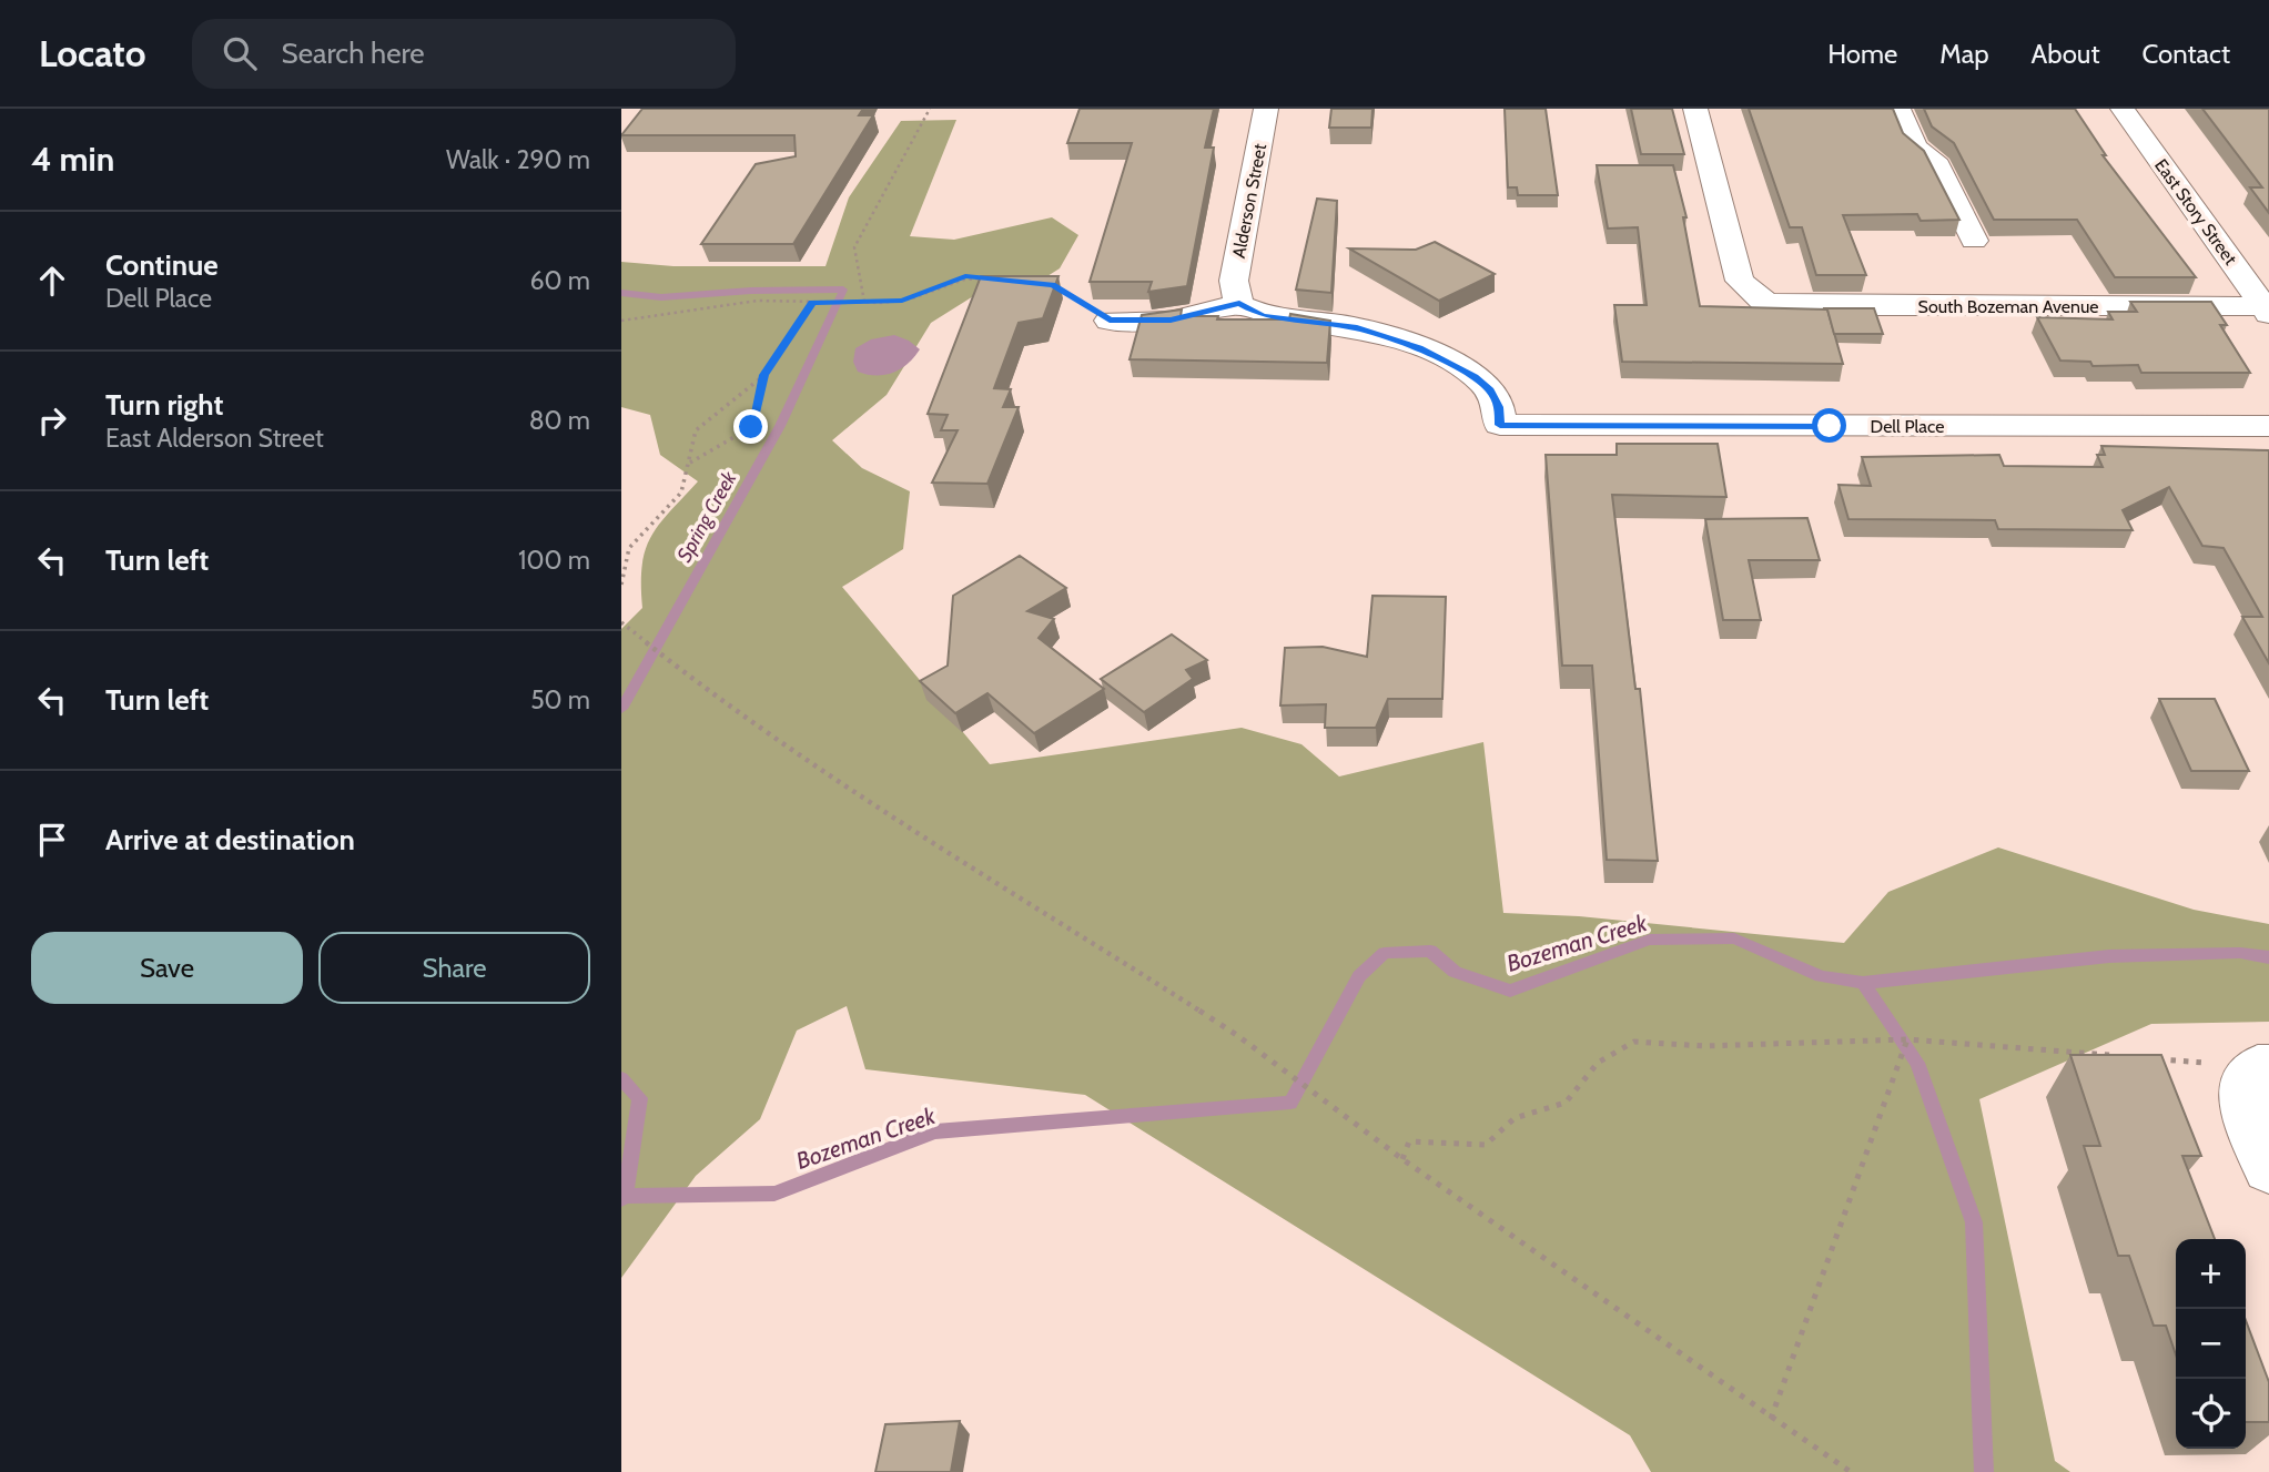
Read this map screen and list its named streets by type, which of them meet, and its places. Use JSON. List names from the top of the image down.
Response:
{
  "streets": {
    "street": [
      "Alderson Street",
      "East Story Street",
      "South Bozeman Avenue",
      "Dell Place"
    ]
  },
  "crossings": [
    ["Alderson Street", "Dell Place"],
    ["East Story Street", "South Bozeman Avenue"]
  ],
  "water": ["Spring Creek", "Bozeman Creek"],
  "page": {
    "header": "Locato",
    "search": "Search here",
    "nav": [
      "Home",
      "Map",
      "About",
      "Contact"
    ],
    "heading": ["4 min", "Walk · 290 m"],
    "list": [
      ["Continue", "Dell Place", "60 m"],
      ["Turn right", "East Alderson Street", "80 m"],
      ["Turn left", "100 m"],
      ["Turn left", "50 m"],
      "Arrive at destination"
    ],
    "buttons": ["Save", "Share"],
    "map_buttons": ["+", "−"]
  }
}
